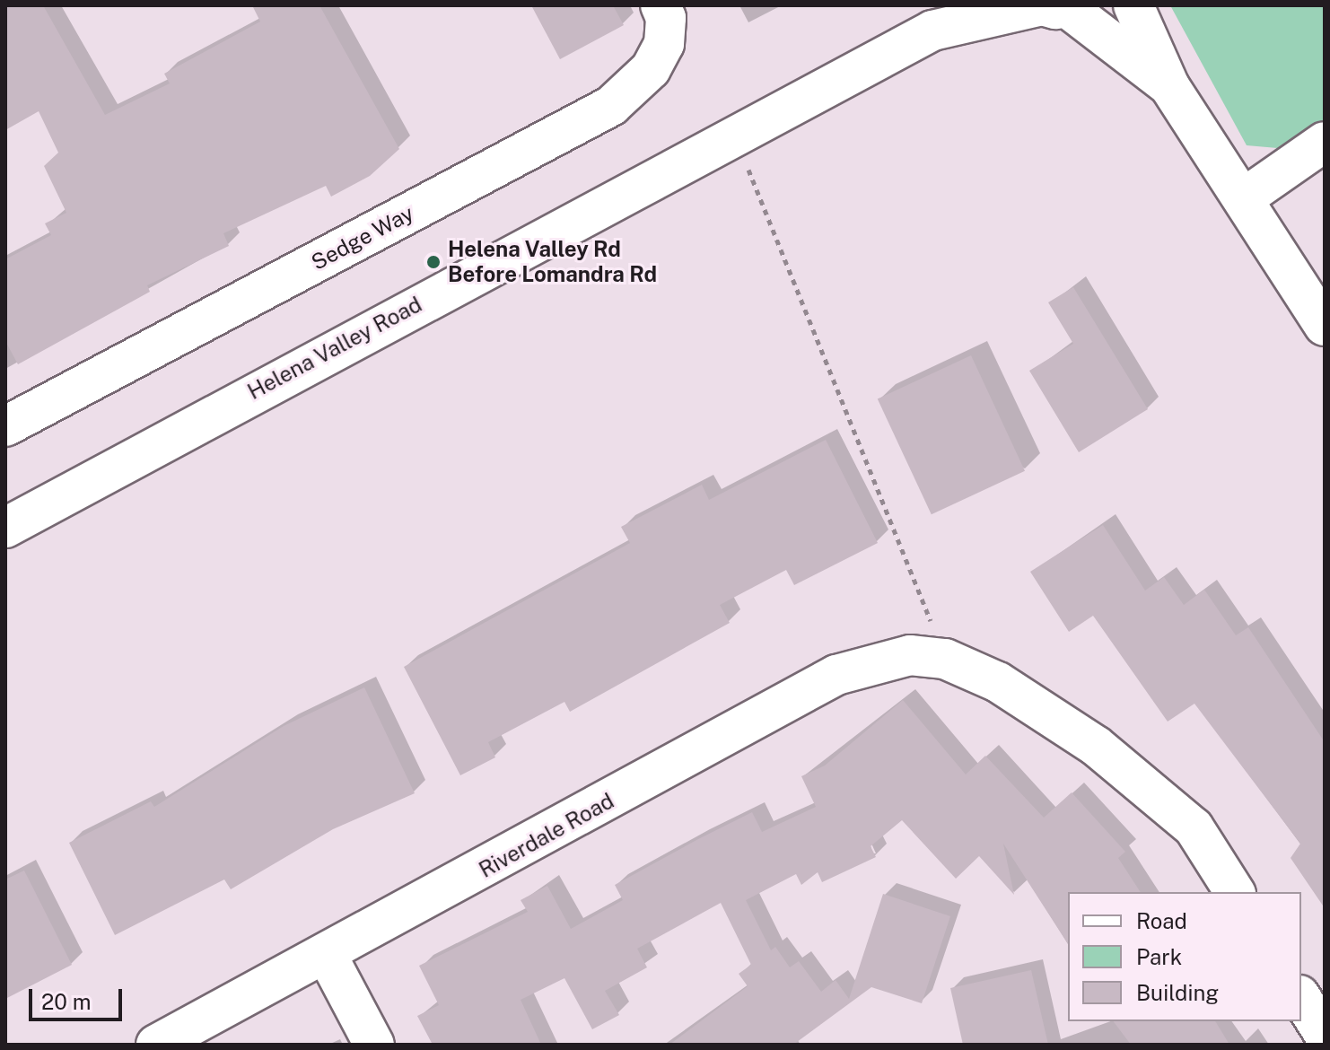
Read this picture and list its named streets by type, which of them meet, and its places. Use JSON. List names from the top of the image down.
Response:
{
  "streets": {
    "street": ["Sedge Way", "Helena Valley Road", "Riverdale Road"]
  },
  "places": ["Helena Valley Rd Before Lomandra Rd"],
  "legend": ["Road", "Park", "Building"],
  "scale_bar": "20 m"
}
